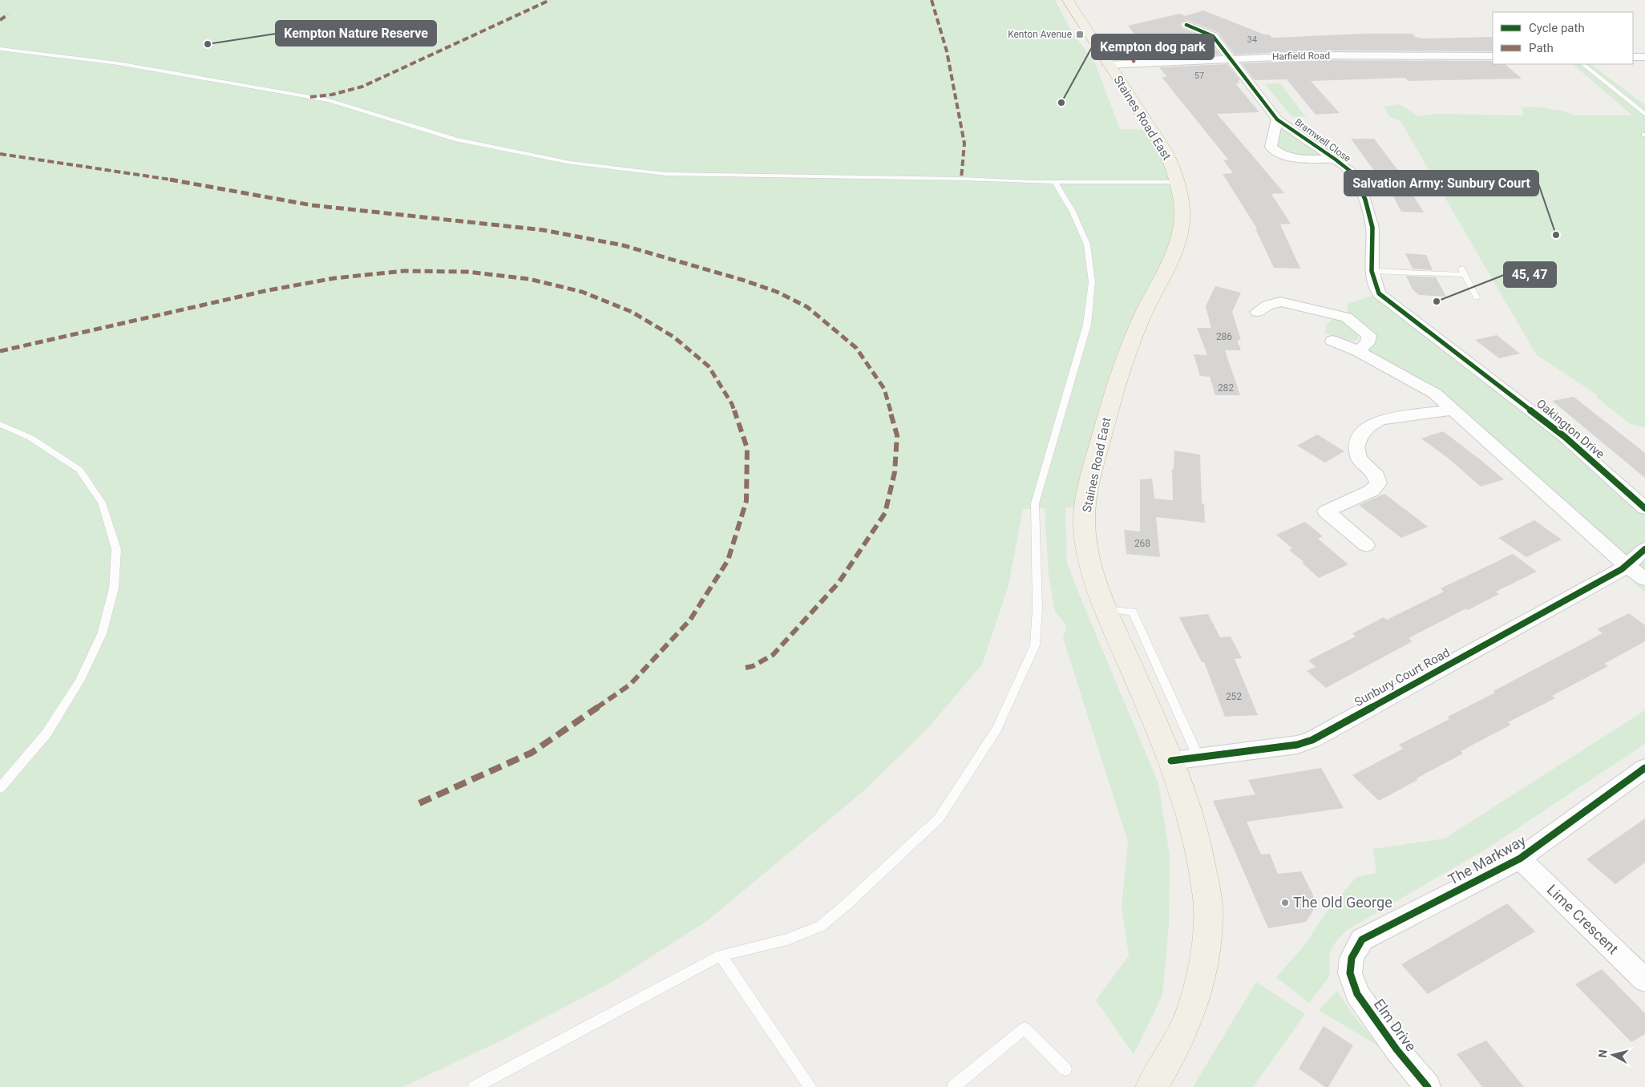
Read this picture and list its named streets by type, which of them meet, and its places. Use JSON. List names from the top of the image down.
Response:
{
  "streets": {
    "highway": ["Staines Road East"],
    "street": [
      "Harfield Road",
      "Bramwell Close",
      "Oakington Drive",
      "Sunbury Court Road",
      "The Markway",
      "Lime Crescent",
      "Elm Drive"
    ]
  },
  "crossings": [
    ["Harfield Road", "Staines Road East"],
    ["Harfield Road", "Bramwell Close"],
    ["Staines Road East", "Sunbury Court Road"],
    ["Bramwell Close", "Oakington Drive"],
    ["The Markway", "Lime Crescent"],
    ["The Markway", "Elm Drive"]
  ],
  "places": {
    "transit": ["Kenton Avenue"],
    "other": [
      "Kempton Nature Reserve",
      "Kempton dog park",
      "Salvation Army: Sunbury Court",
      "45, 47",
      "The Old George"
    ]
  },
  "house_numbers": [
    "34",
    "57",
    "286",
    "282",
    "268",
    "252"
  ],
  "legend": ["Cycle path", "Path"],
  "north": "left"
}
